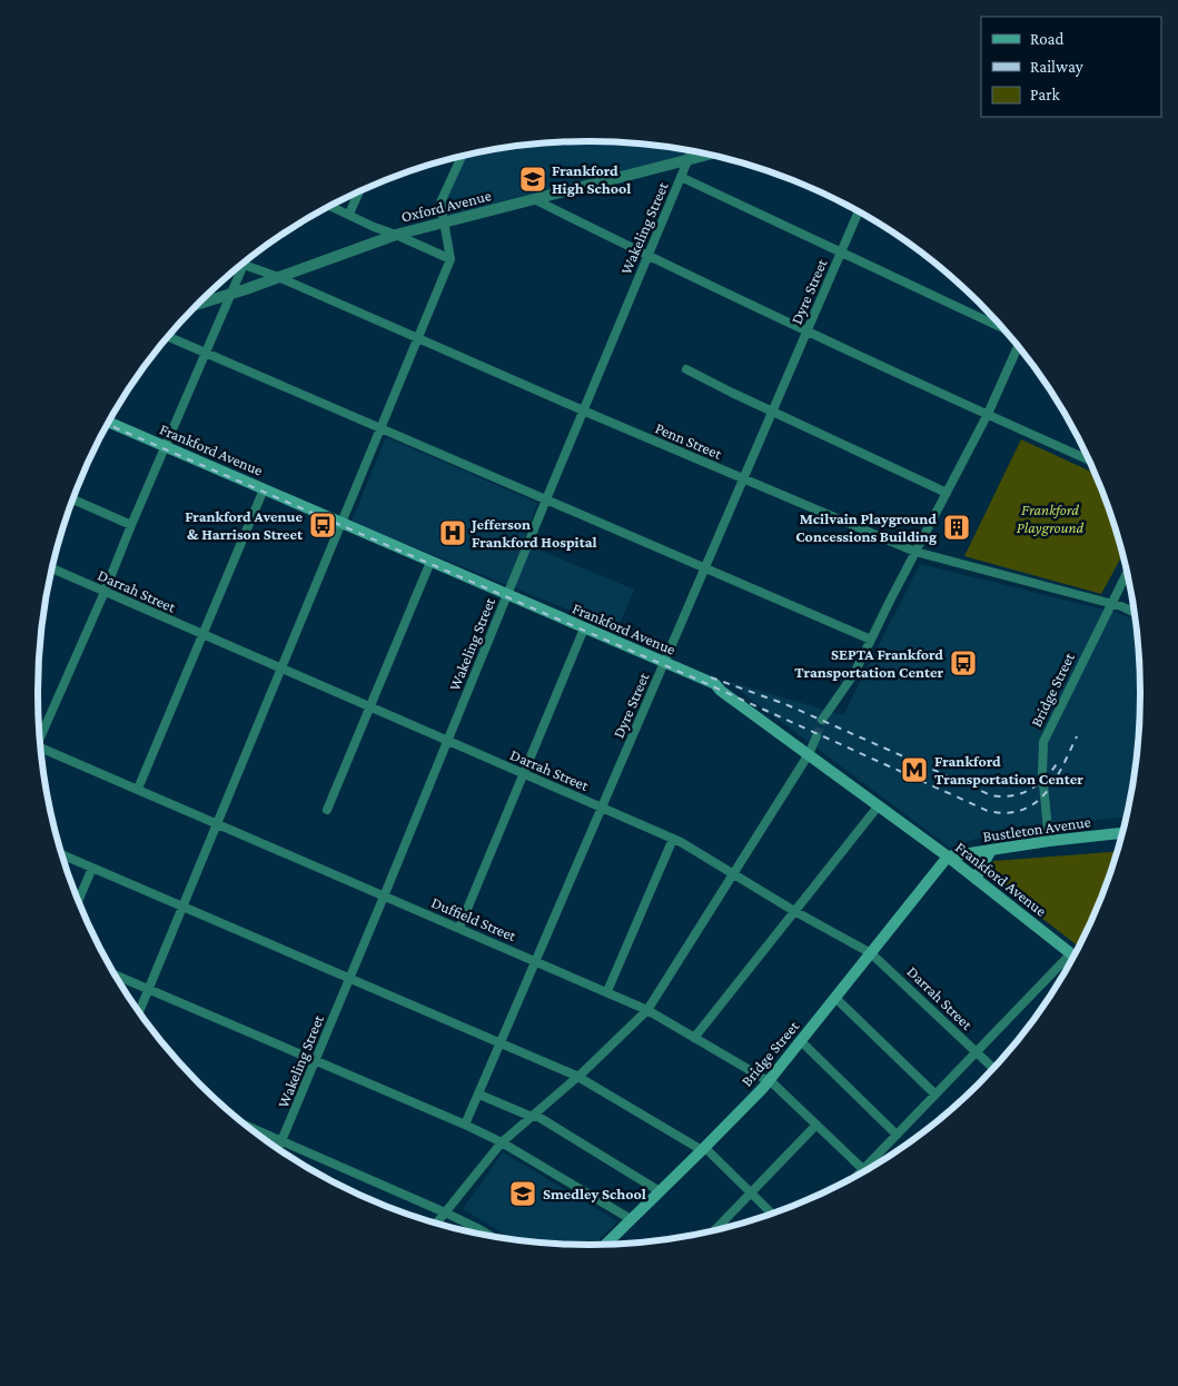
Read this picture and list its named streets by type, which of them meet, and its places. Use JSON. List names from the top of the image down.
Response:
{
  "streets": {
    "main road": ["Frankford Avenue", "Bridge Street", "Bustleton Avenue"],
    "street": [
      "Oxford Avenue",
      "Wakeling Street",
      "Dyre Street",
      "Penn Street",
      "Darrah Street",
      "Duffield Street"
    ]
  },
  "crossings": [
    ["Oxford Avenue", "Wakeling Street"],
    ["Oxford Avenue", "Penn Street"],
    ["Wakeling Street", "Penn Street"],
    ["Wakeling Street", "Frankford Avenue"],
    ["Wakeling Street", "Darrah Street"],
    ["Wakeling Street", "Duffield Street"],
    ["Dyre Street", "Penn Street"],
    ["Dyre Street", "Frankford Avenue"],
    ["Dyre Street", "Darrah Street"],
    ["Dyre Street", "Duffield Street"],
    ["Penn Street", "Bridge Street"],
    ["Frankford Avenue", "Bridge Street"],
    ["Frankford Avenue", "Bustleton Avenue"],
    ["Darrah Street", "Bridge Street"],
    ["Bridge Street", "Bustleton Avenue"],
    ["Bridge Street", "Duffield Street"]
  ],
  "parks": ["Frankford Playground"],
  "places": {
    "school or university": ["Frankford High School", "Smedley School"],
    "bus stop": ["Frankford Avenue & Harrison Street", "SEPTA Frankford Transportation Center"],
    "building": ["Mcilvain Playground Concessions Building"],
    "hospital": ["Jefferson Frankford Hospital"],
    "metro station": ["Frankford Transportation Center"]
  },
  "legend": ["Road", "Railway", "Park"]
}
